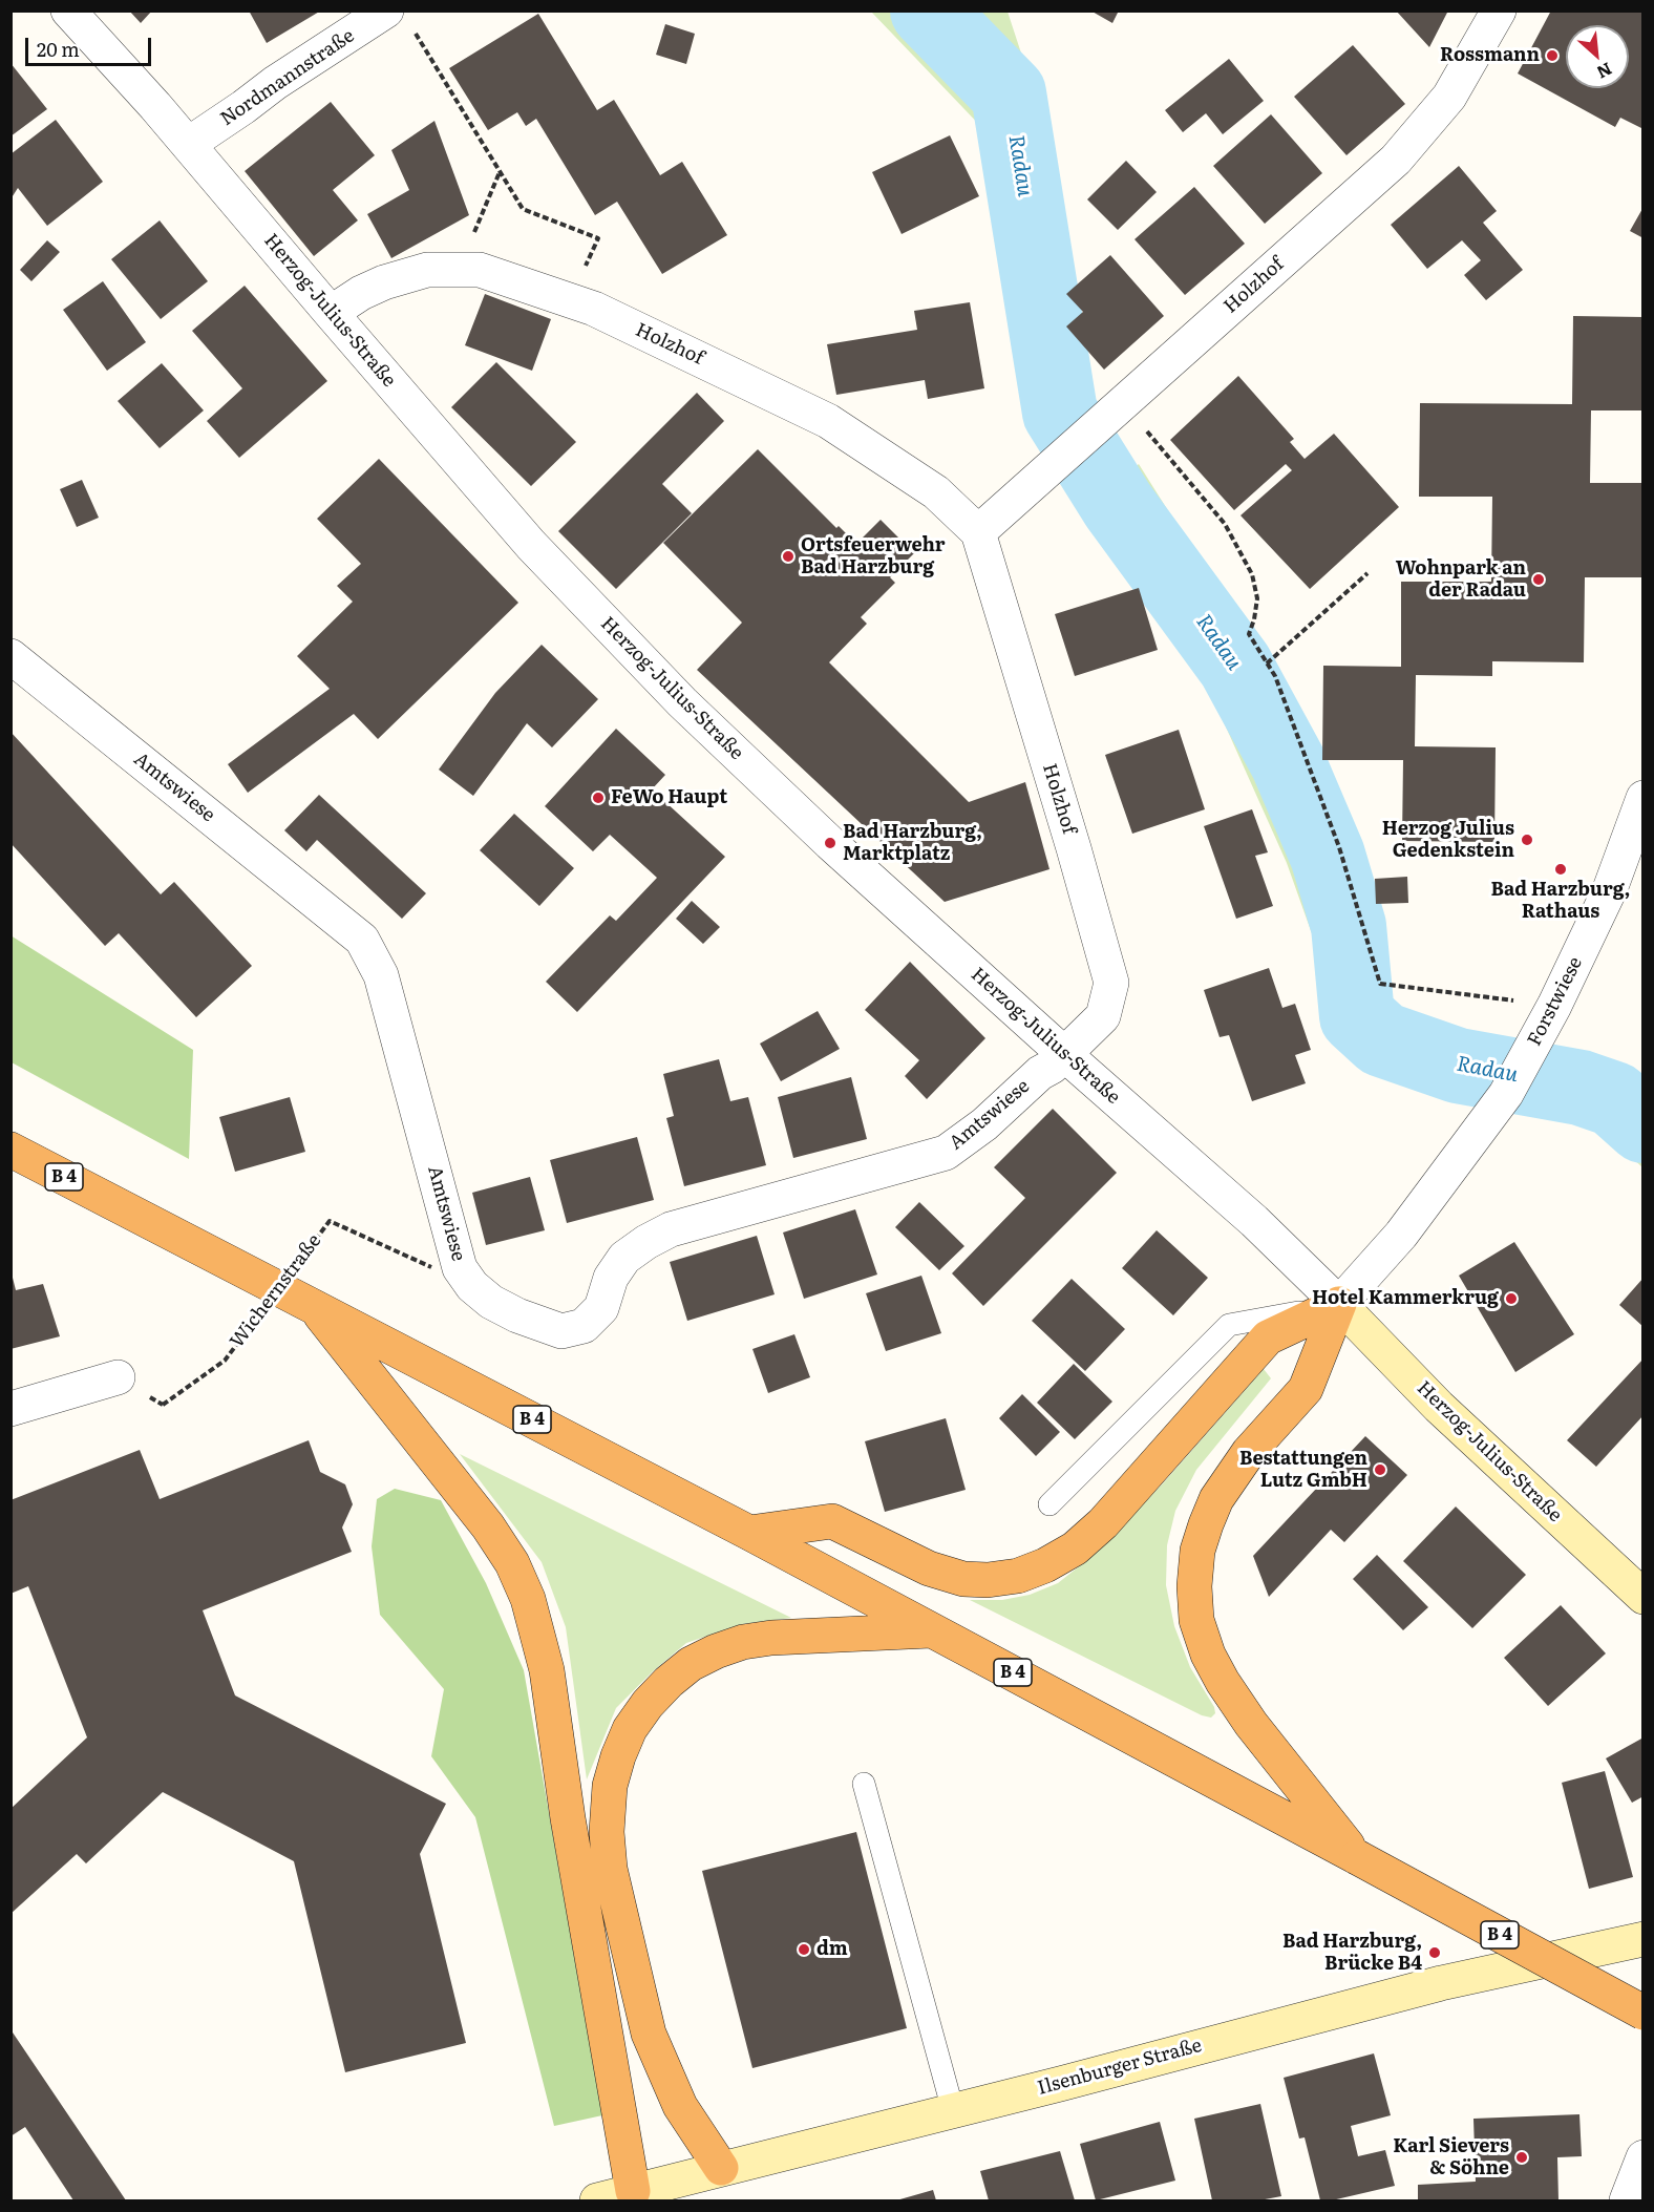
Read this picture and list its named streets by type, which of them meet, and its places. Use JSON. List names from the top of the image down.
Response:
{
  "streets": {
    "highway": ["B 4"],
    "main road": ["Herzog-Julius-Straße", "Ilsenburger Straße"],
    "street": [
      "Nordmannstraße",
      "Holzhof",
      "Amtswiese",
      "Forstwiese"
    ],
    "path": ["Wichernstraße"]
  },
  "crossings": [
    ["Nordmannstraße", "Herzog-Julius-Straße"],
    ["Holzhof", "Herzog-Julius-Straße"],
    ["Holzhof", "Amtswiese"],
    ["Herzog-Julius-Straße", "Amtswiese"],
    ["Herzog-Julius-Straße", "Forstwiese"]
  ],
  "water": ["Radau"],
  "places": [
    "Rossmann",
    "Ortsfeuerwehr Bad Harzburg",
    "Wohnpark an der Radau",
    "FeWo Haupt",
    "Herzog Julius Gedenkstein",
    "Bad Harzburg, Marktplatz",
    "Bad Harzburg, Rathaus",
    "Hotel Kammerkrug",
    "Bestattungen Lutz GmbH",
    "dm",
    "Bad Harzburg, Brücke B4",
    "Karl Sievers & Söhne"
  ],
  "scale_bar": "20 m",
  "north": "bottom right"
}
